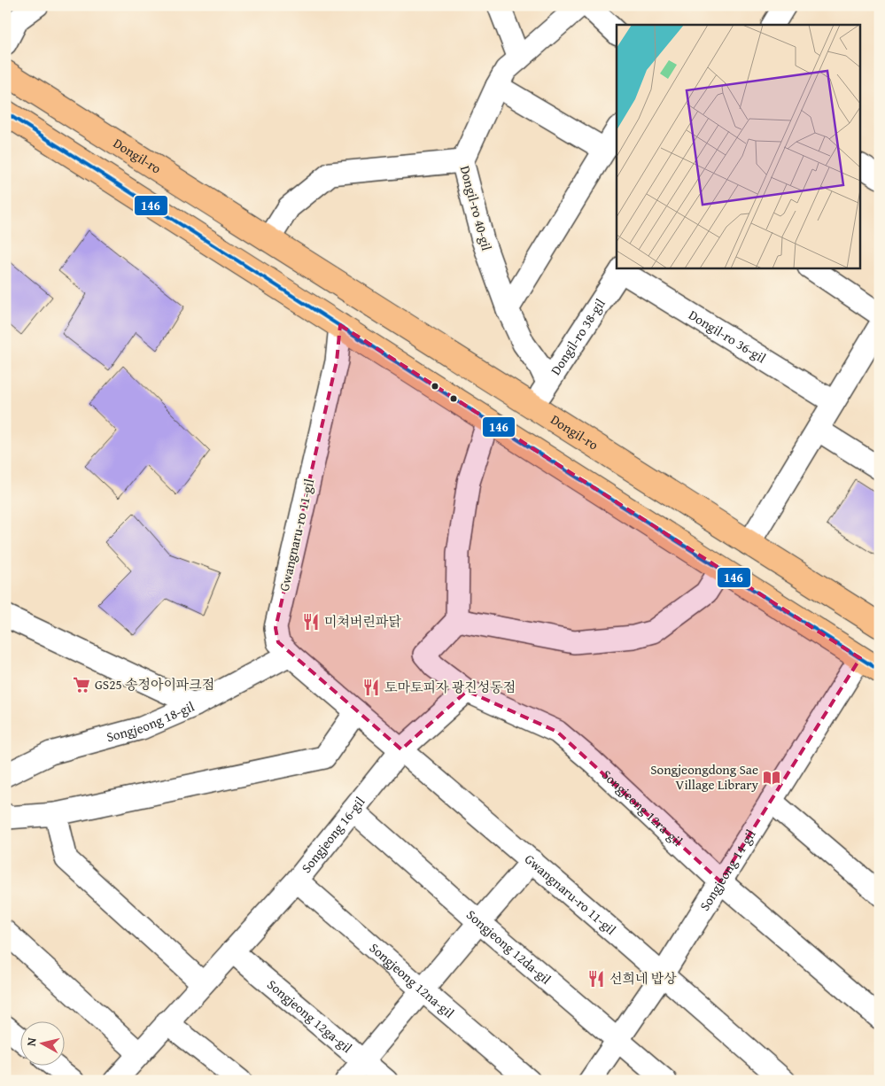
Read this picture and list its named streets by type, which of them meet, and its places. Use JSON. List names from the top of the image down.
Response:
{
  "streets": {
    "main road": ["Dongil-ro"],
    "street": [
      "Dongil-ro 40-gil",
      "Dongil-ro 38-gil",
      "Dongil-ro 36-gil",
      "Gwangnaru-ro 11-gil",
      "Songjeong 18-gil",
      "Songjeong 12ra-gil",
      "Songjeong 16-gil",
      "Songjeong 14-gil",
      "Songjeong 12da-gil",
      "Songjeong 12na-gil",
      "Songjeong 12ga-gil"
    ]
  },
  "crossings": [
    ["Dongil-ro", "Dongil-ro 38-gil"],
    ["Dongil-ro 40-gil", "Dongil-ro 38-gil"],
    ["Dongil-ro 38-gil", "Dongil-ro 36-gil"],
    ["Gwangnaru-ro 11-gil", "Songjeong 18-gil"],
    ["Gwangnaru-ro 11-gil", "Songjeong 16-gil"],
    ["Gwangnaru-ro 11-gil", "Songjeong 14-gil"],
    ["Songjeong 12ra-gil", "Songjeong 16-gil"],
    ["Songjeong 12ra-gil", "Songjeong 14-gil"],
    ["Songjeong 16-gil", "Songjeong 12da-gil"],
    ["Songjeong 16-gil", "Songjeong 12na-gil"],
    ["Songjeong 16-gil", "Songjeong 12ga-gil"],
    ["Songjeong 14-gil", "Songjeong 12da-gil"]
  ],
  "places": {
    "restaurant": ["미쳐버린파닭", "토마토피자 광진성동점", "선희네 밥상"],
    "supermarket": ["GS25 송정아이파크점"],
    "library": ["Songjeongdong Sae Village Library"]
  },
  "lines": ["transit line 146"],
  "north": "left"
}
